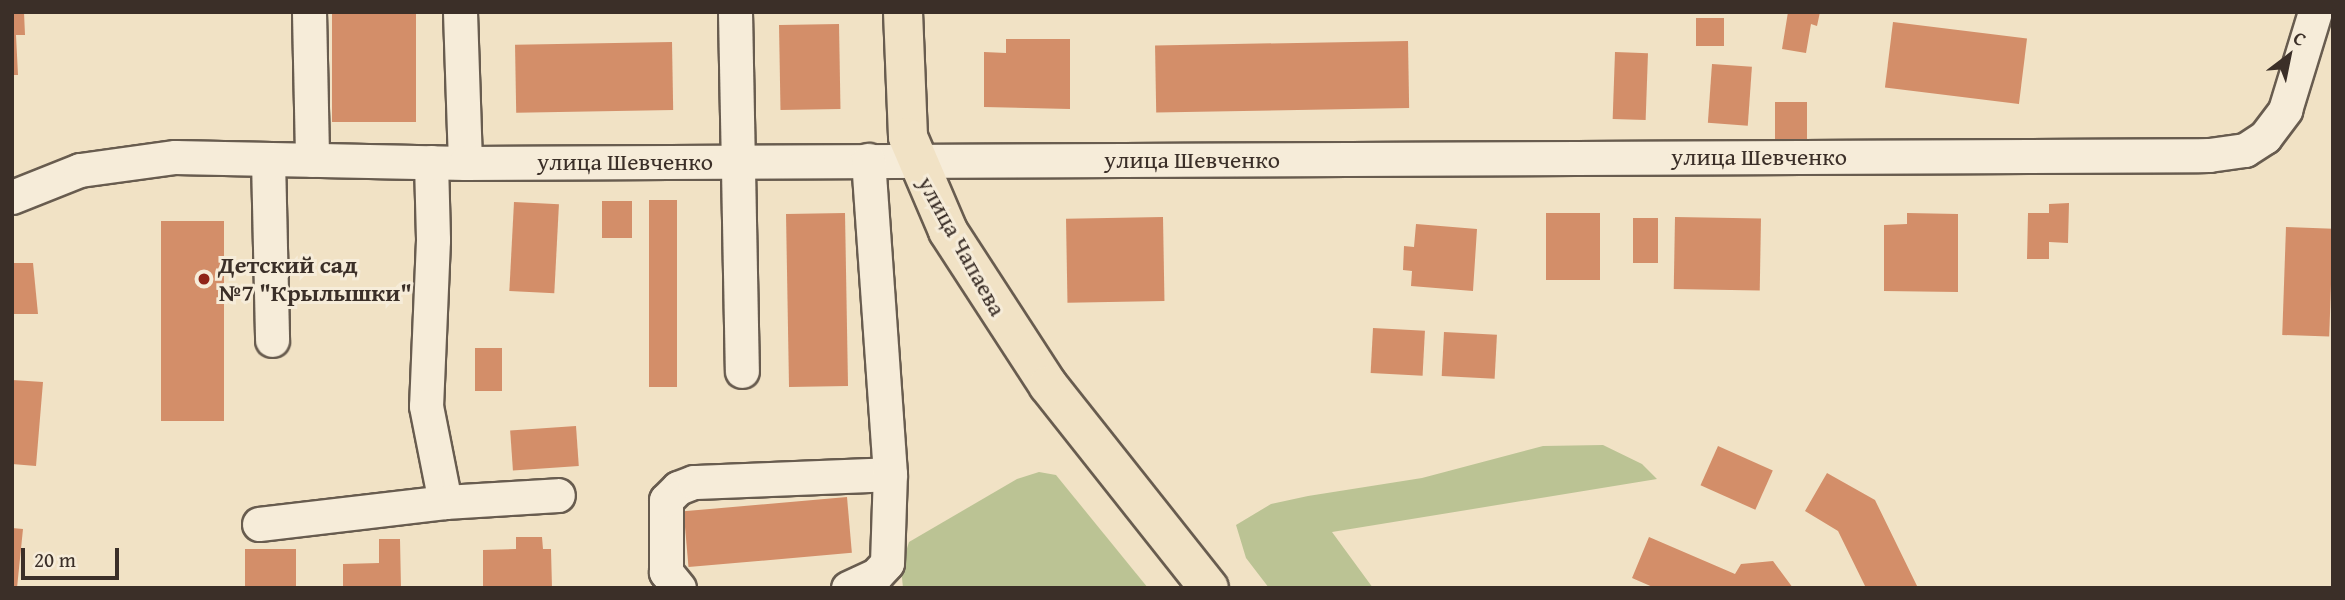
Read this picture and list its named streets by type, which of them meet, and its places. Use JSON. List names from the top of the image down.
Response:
{
  "streets": {
    "main road": ["улица Чапаева"],
    "street": ["улица Шевченко"]
  },
  "crossings": [
    ["улица Шевченко", "улица Чапаева"]
  ],
  "places": ["Детский сад №7 \"Крылышки\""],
  "scale_bar": "20 m",
  "north": "top right"
}
